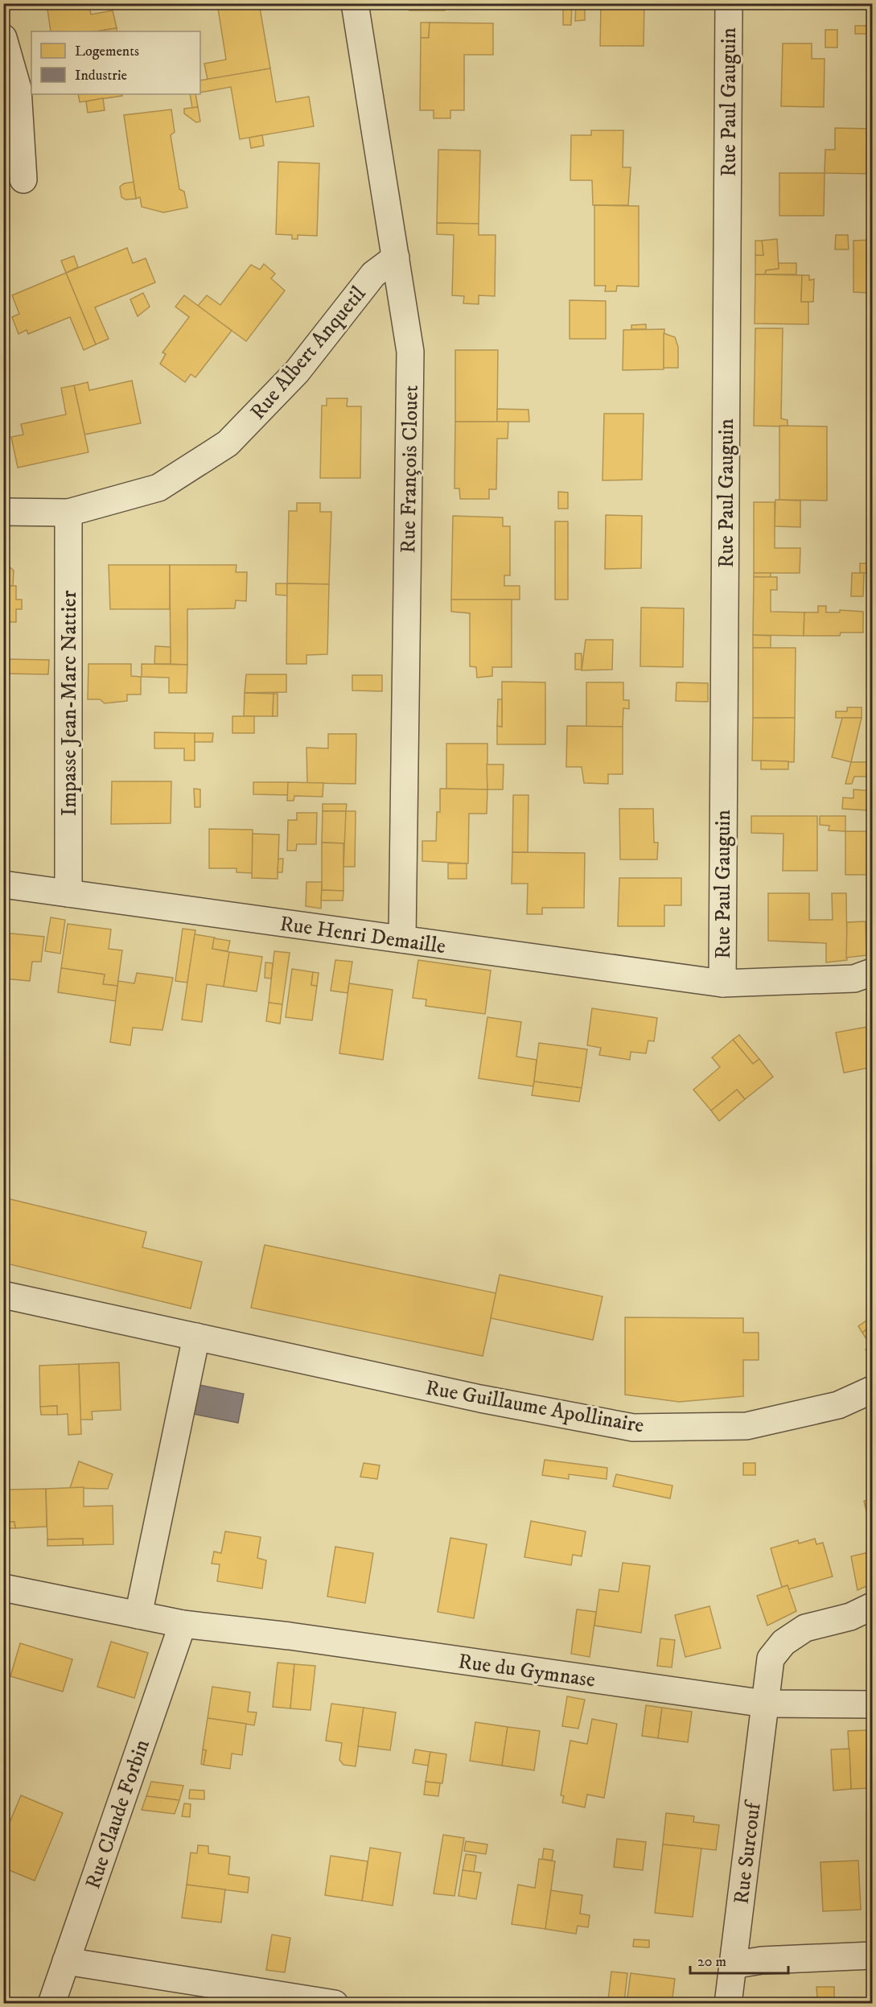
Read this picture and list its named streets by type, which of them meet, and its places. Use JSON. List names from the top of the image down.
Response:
{
  "streets": {
    "street": [
      "Rue Paul Gauguin",
      "Rue Albert Anquetil",
      "Rue François Clouet",
      "Impasse Jean-Marc Nattier",
      "Rue Henri Demaille",
      "Rue Guillaume Apollinaire",
      "Rue du Gymnase",
      "Rue Claude Forbin",
      "Rue Surcouf"
    ]
  },
  "crossings": [
    ["Rue Paul Gauguin", "Rue Henri Demaille"],
    ["Rue Albert Anquetil", "Rue François Clouet"],
    ["Rue Albert Anquetil", "Impasse Jean-Marc Nattier"],
    ["Rue François Clouet", "Rue Henri Demaille"],
    ["Impasse Jean-Marc Nattier", "Rue Henri Demaille"],
    ["Rue du Gymnase", "Rue Claude Forbin"],
    ["Rue du Gymnase", "Rue Surcouf"]
  ],
  "legend": ["Logements", "Industrie"],
  "scale_bar": "20 m"
}
